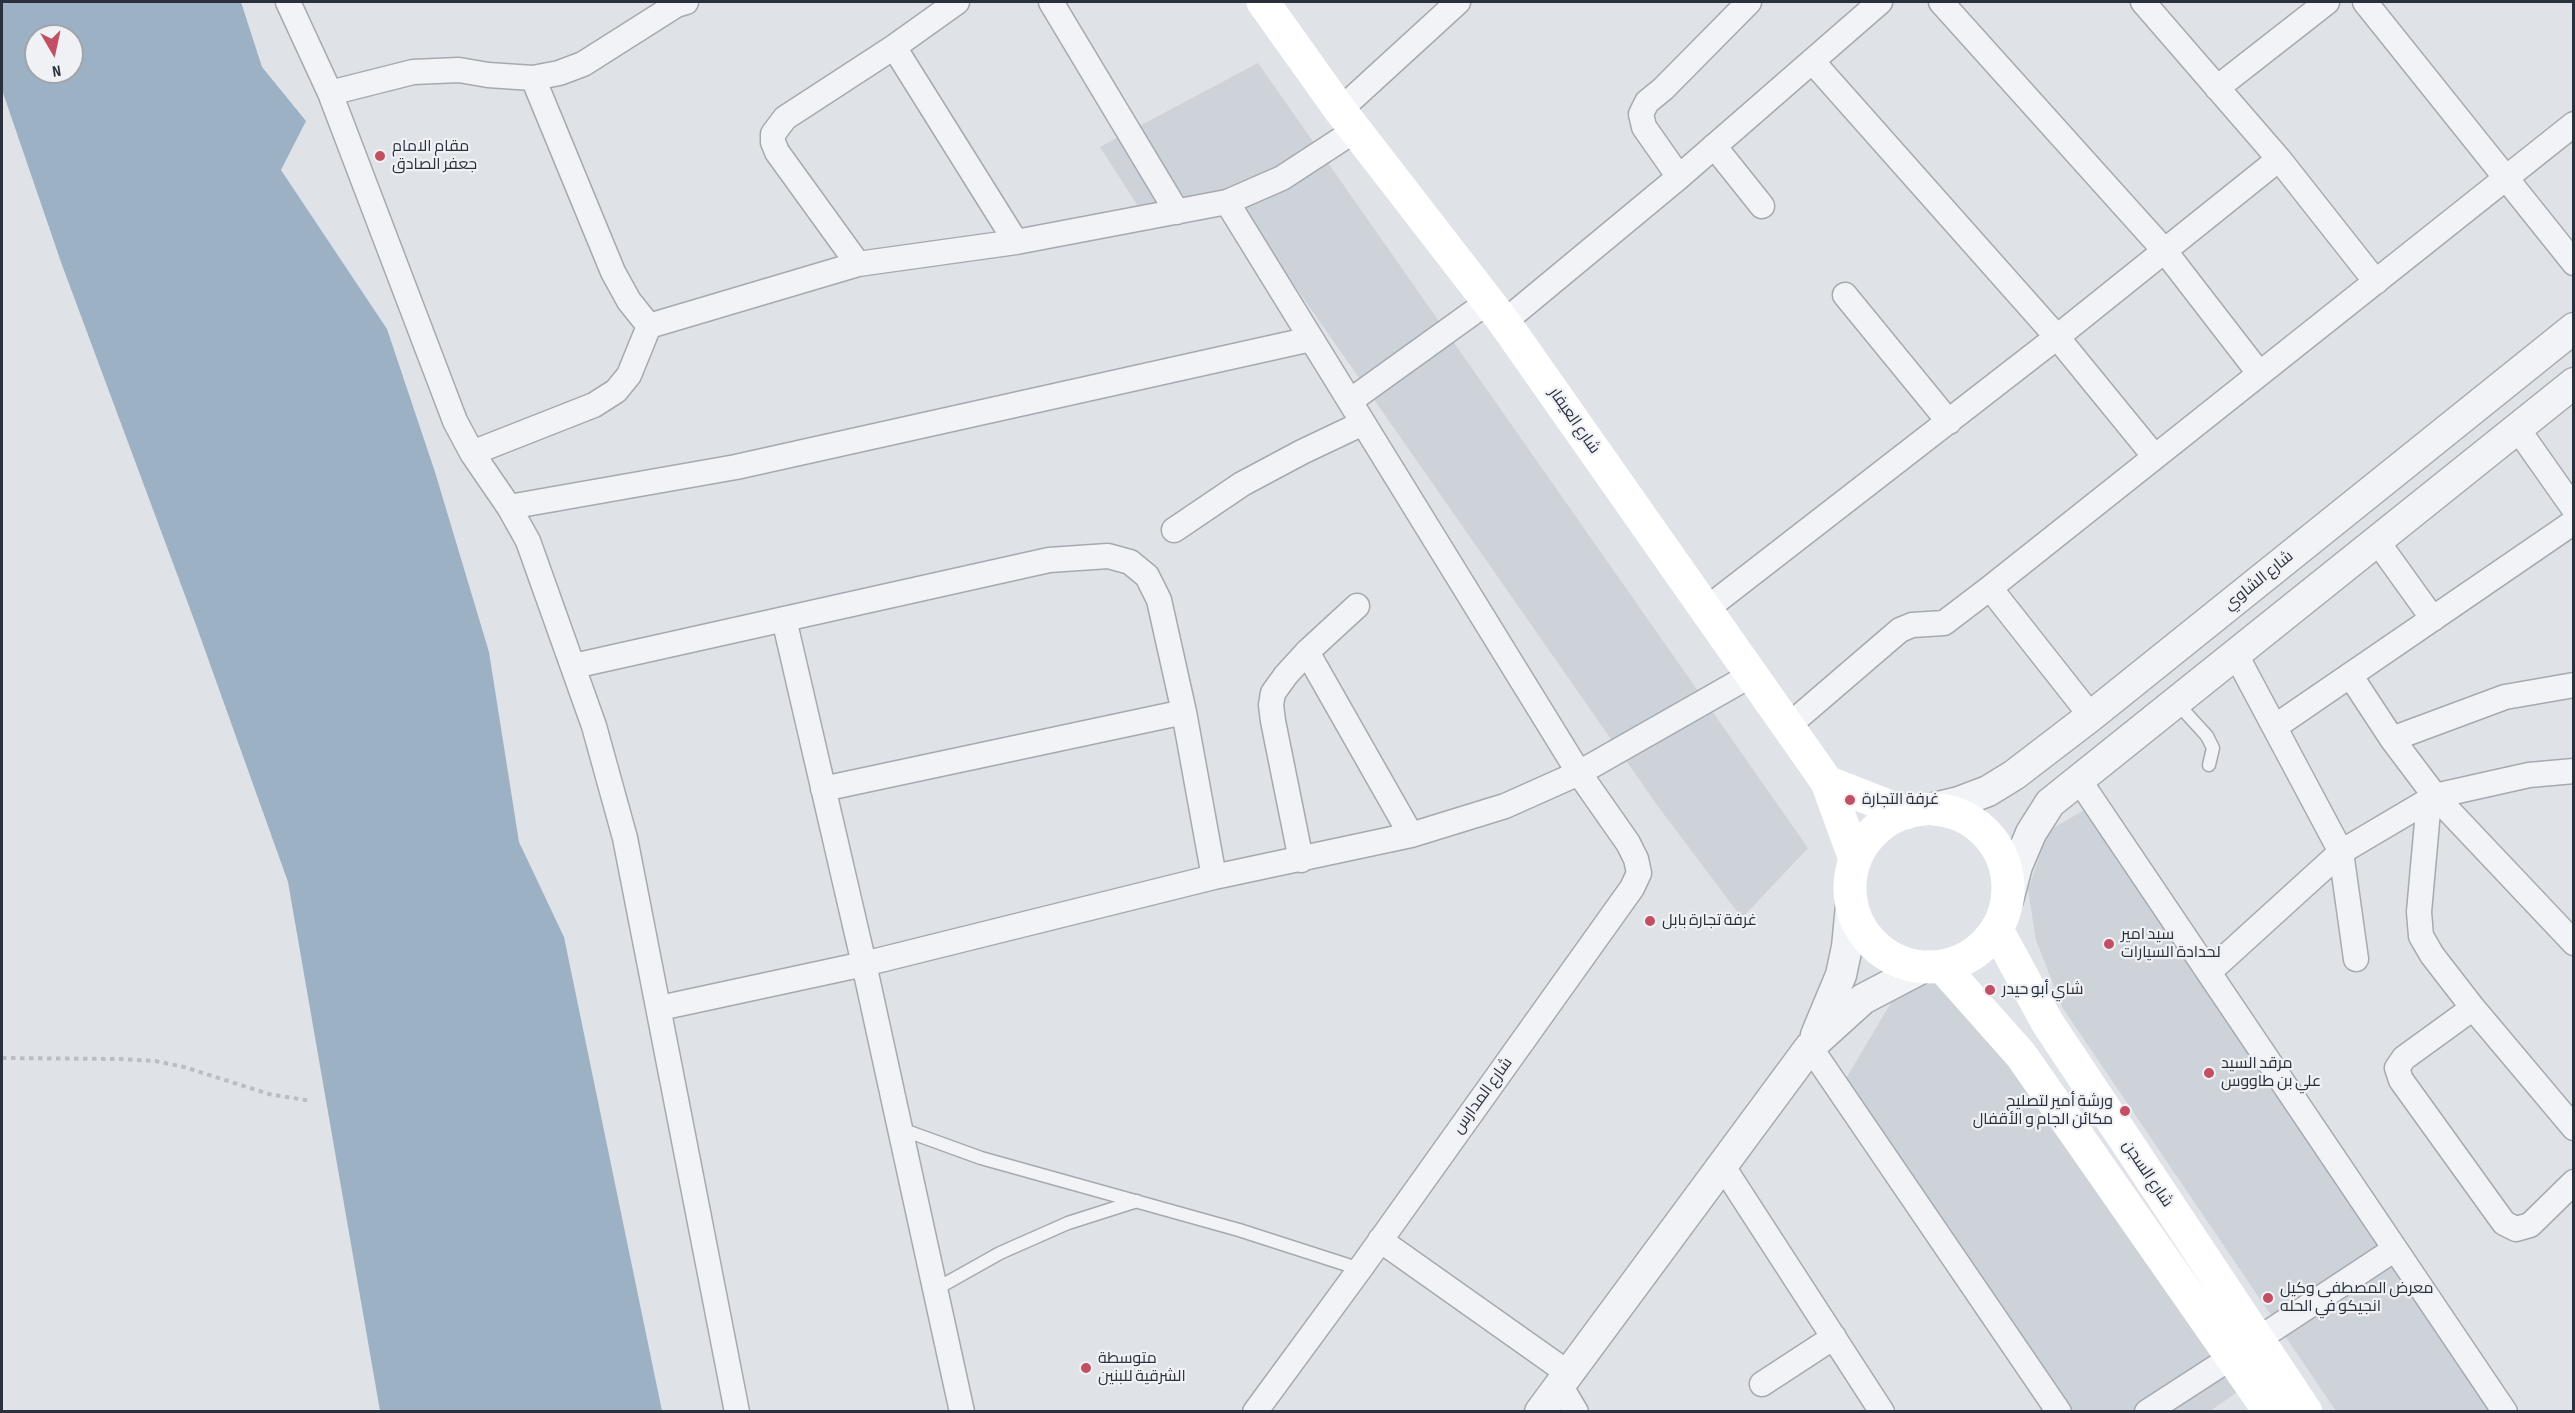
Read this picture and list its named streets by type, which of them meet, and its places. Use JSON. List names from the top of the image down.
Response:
{
  "streets": {
    "main road": ["شارع العيفار", "شارع السجن"],
    "street": ["شارع الشاوي", "شارع المدارس"]
  },
  "crossings": [
    ["شارع العيفار", "شارع الشاوي"],
    ["شارع العيفار", "شارع السجن"],
    ["شارع الشاوي", "شارع السجن"]
  ],
  "places": [
    "مقام الامام جعفر الصادق",
    "غرفة التجارة",
    "غرفة تجارة بابل",
    "سيد امير لحدادة السيارات",
    "شاي أبو حيدر",
    "مرقد السيد علي بن طاووس",
    "ورشة أمير لتصليح مكائن الجام و الأقفال",
    "معرض المصطفى وكيل انجيكو في الحله",
    "متوسطة الشرقية للبنين"
  ],
  "north": "bottom"
}
